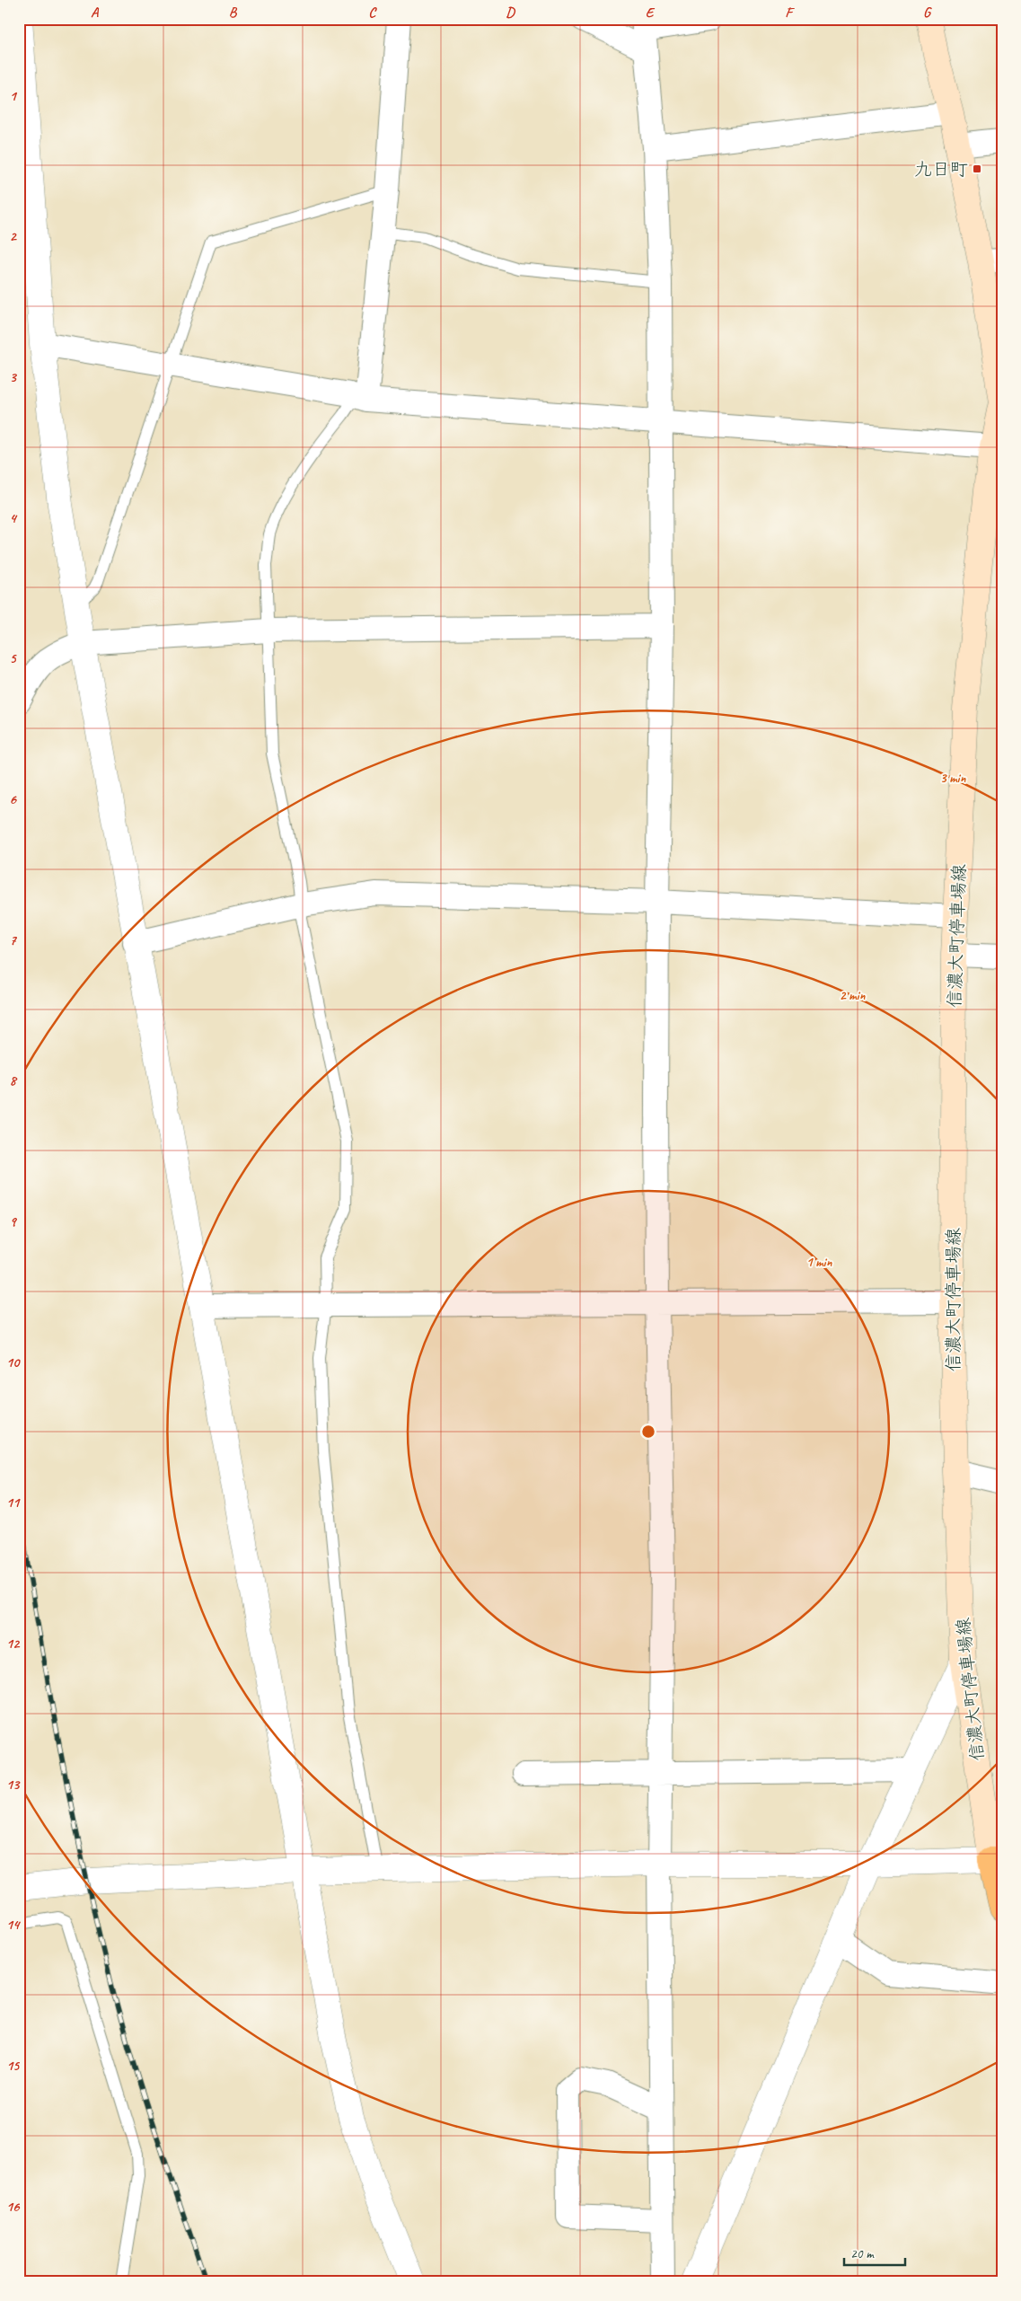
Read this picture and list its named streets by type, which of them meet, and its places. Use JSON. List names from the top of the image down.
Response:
{
  "streets": {
    "main road": ["信濃大町停車場線"]
  },
  "places": {
    "transit": ["九日町"]
  },
  "scale_bar": "20 m",
  "grid": {
    "columns": [
      "A",
      "B",
      "C",
      "D",
      "E",
      "F",
      "G"
    ],
    "rows": [
      "1",
      "2",
      "3",
      "4",
      "5",
      "6",
      "7",
      "8",
      "9",
      "10",
      "11",
      "12",
      "13",
      "14",
      "15",
      "16"
    ]
  },
  "rings": ["3 min", "2 min", "1 min"]
}
